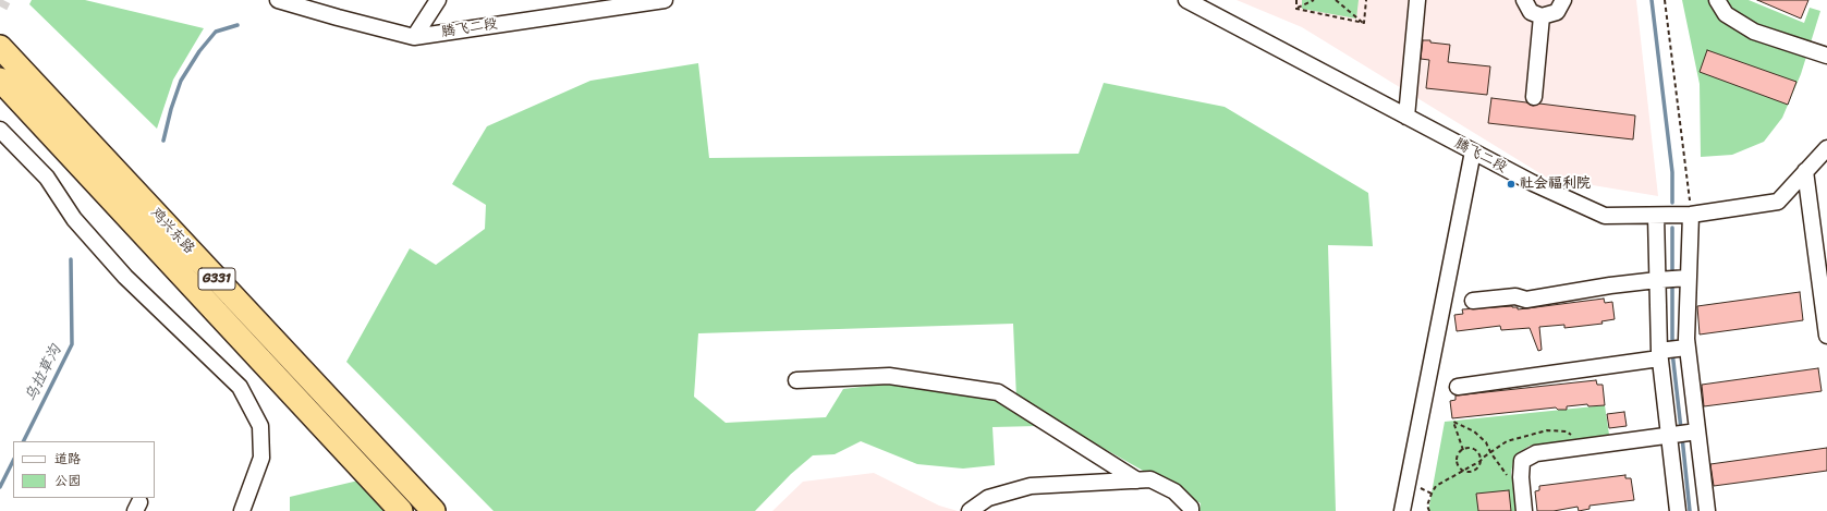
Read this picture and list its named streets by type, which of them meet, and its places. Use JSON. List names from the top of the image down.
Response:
{
  "streets": {
    "highway": ["鸡兴东路", "G331"],
    "street": ["腾飞二段"]
  },
  "water": ["乌拉草沟"],
  "places": ["社会福利院"],
  "legend": ["道路", "公园"]
}
